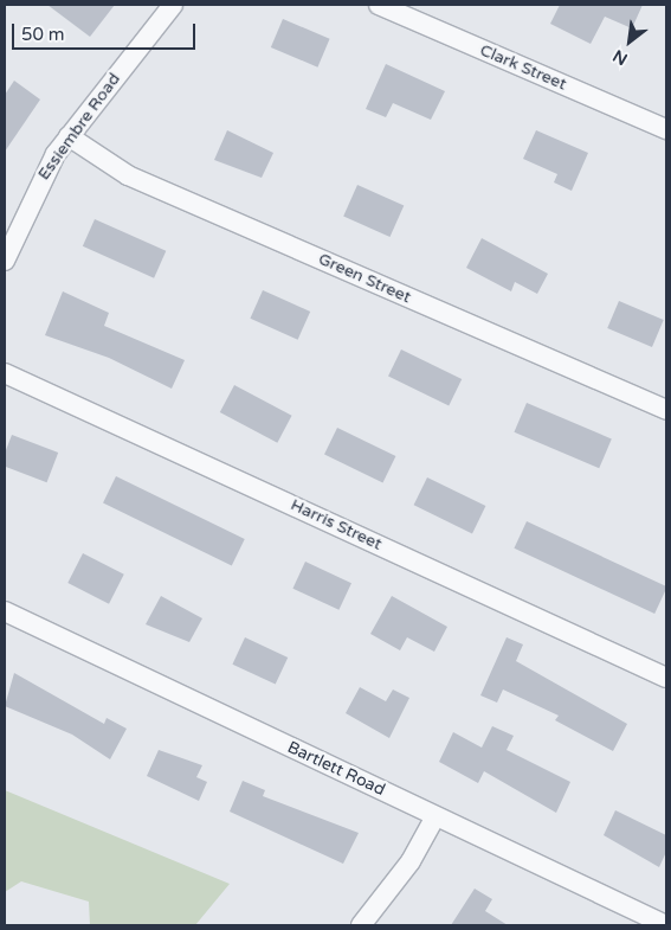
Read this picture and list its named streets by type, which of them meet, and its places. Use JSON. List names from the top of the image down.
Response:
{
  "streets": {
    "street": [
      "Clark Street",
      "Essiembre Road",
      "Green Street",
      "Harris Street",
      "Bartlett Road"
    ]
  },
  "crossings": [
    ["Essiembre Road", "Green Street"]
  ],
  "scale_bar": "50 m",
  "north": "bottom left"
}
